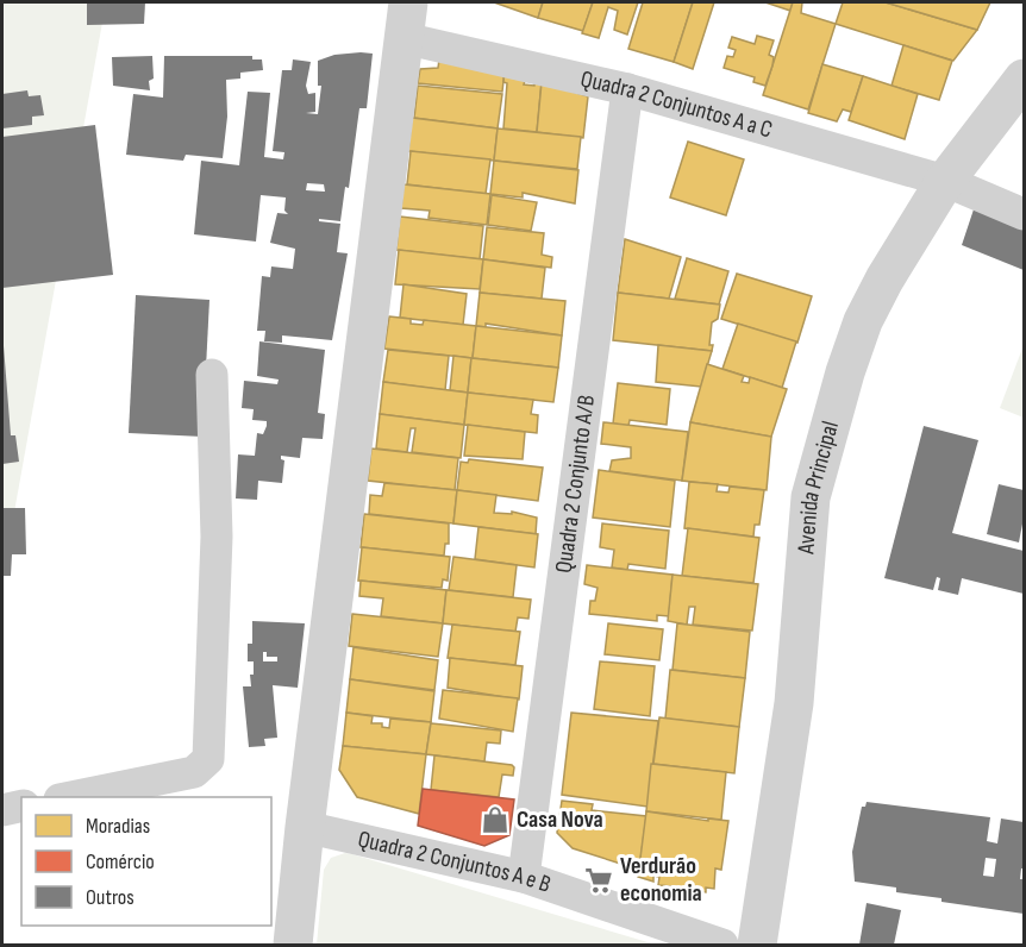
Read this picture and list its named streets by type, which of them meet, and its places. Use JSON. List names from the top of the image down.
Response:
{
  "streets": {
    "street": [
      "Quadra 2 Conjuntos A a C",
      "Quadra 2 Conjunto A/B",
      "Avenida Principal",
      "Quadra 2 Conjuntos A e B"
    ]
  },
  "crossings": [
    ["Quadra 2 Conjuntos A a C", "Quadra 2 Conjunto A/B"],
    ["Quadra 2 Conjuntos A a C", "Avenida Principal"],
    ["Quadra 2 Conjunto A/B", "Quadra 2 Conjuntos A e B"]
  ],
  "places": {
    "shop": ["Casa Nova"],
    "supermarket": ["Verdurão economia"]
  },
  "legend": ["Moradias", "Comércio", "Outros"]
}
